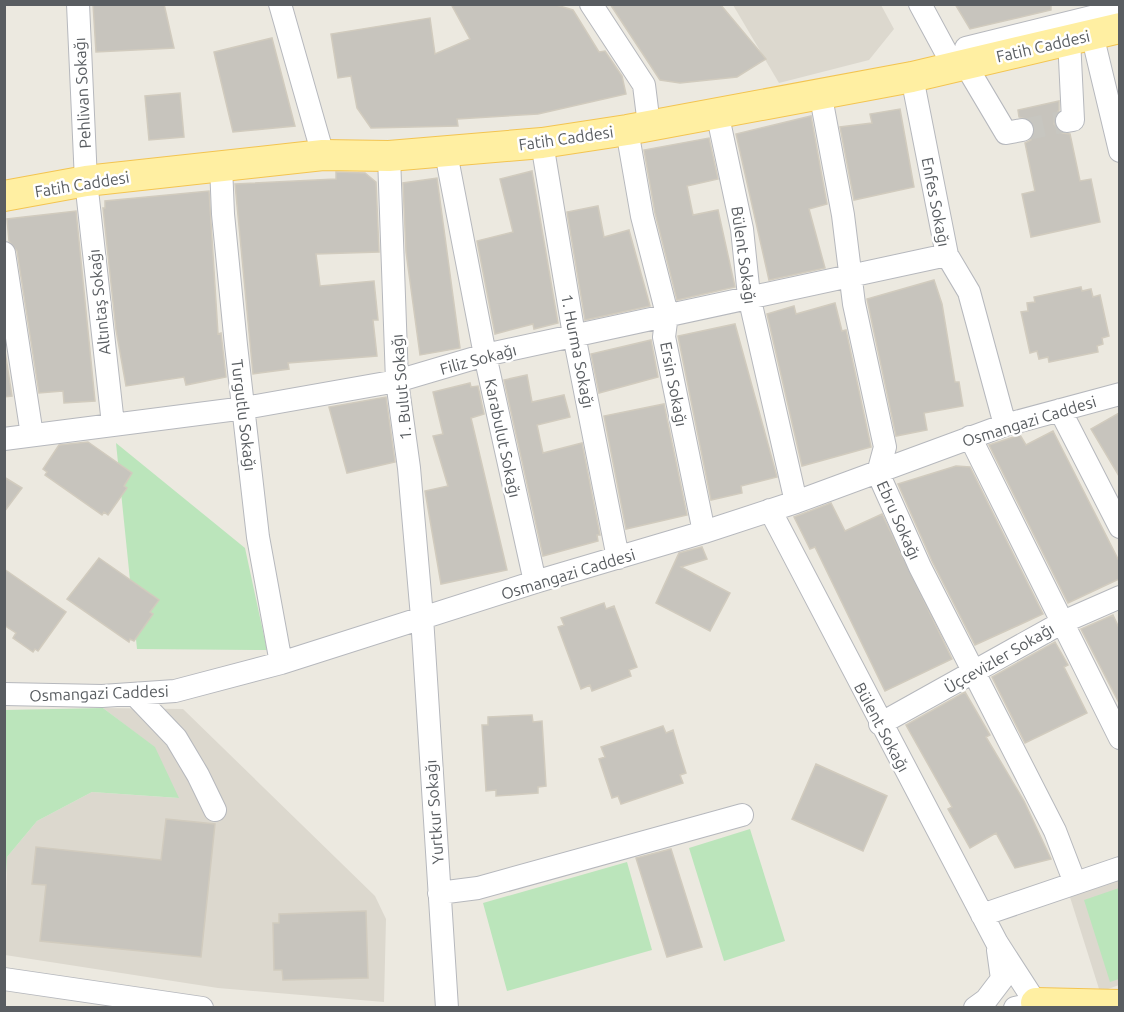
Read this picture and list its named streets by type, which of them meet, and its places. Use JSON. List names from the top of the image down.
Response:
{
  "streets": {
    "main road": ["Fatih Caddesi"],
    "street": [
      "Pehlivan Sokağı",
      "Enfes Sokağı",
      "Bülent Sokağı",
      "Altıntaş Sokağı",
      "1. Hurma Sokağı",
      "Filiz Sokağı",
      "Ersin Sokağı",
      "1. Bulut Sokağı",
      "Turgutlu Sokağı",
      "Osmangazi Caddesi",
      "Karabulut Sokağı",
      "Ebru Sokağı",
      "Üçcevizler Sokağı",
      "Yurtkur Sokağı"
    ]
  },
  "crossings": [
    ["Fatih Caddesi", "Pehlivan Sokağı"],
    ["Fatih Caddesi", "Enfes Sokağı"],
    ["Fatih Caddesi", "Bülent Sokağı"],
    ["Fatih Caddesi", "Altıntaş Sokağı"],
    ["Fatih Caddesi", "1. Hurma Sokağı"],
    ["Fatih Caddesi", "Ersin Sokağı"],
    ["Fatih Caddesi", "1. Bulut Sokağı"],
    ["Fatih Caddesi", "Turgutlu Sokağı"],
    ["Fatih Caddesi", "Karabulut Sokağı"],
    ["Fatih Caddesi", "Ebru Sokağı"],
    ["Pehlivan Sokağı", "Altıntaş Sokağı"],
    ["Enfes Sokağı", "Filiz Sokağı"],
    ["Enfes Sokağı", "Osmangazi Caddesi"],
    ["Bülent Sokağı", "Filiz Sokağı"],
    ["Bülent Sokağı", "Osmangazi Caddesi"],
    ["Bülent Sokağı", "Üçcevizler Sokağı"],
    ["Altıntaş Sokağı", "Filiz Sokağı"],
    ["1. Hurma Sokağı", "Filiz Sokağı"],
    ["1. Hurma Sokağı", "Osmangazi Caddesi"],
    ["Filiz Sokağı", "Ersin Sokağı"],
    ["Filiz Sokağı", "1. Bulut Sokağı"],
    ["Filiz Sokağı", "Turgutlu Sokağı"],
    ["Filiz Sokağı", "Karabulut Sokağı"],
    ["Filiz Sokağı", "Ebru Sokağı"],
    ["Ersin Sokağı", "Osmangazi Caddesi"],
    ["1. Bulut Sokağı", "Osmangazi Caddesi"],
    ["1. Bulut Sokağı", "Yurtkur Sokağı"],
    ["Turgutlu Sokağı", "Osmangazi Caddesi"],
    ["Osmangazi Caddesi", "Karabulut Sokağı"],
    ["Osmangazi Caddesi", "Ebru Sokağı"],
    ["Osmangazi Caddesi", "Yurtkur Sokağı"],
    ["Ebru Sokağı", "Üçcevizler Sokağı"]
  ]
}
